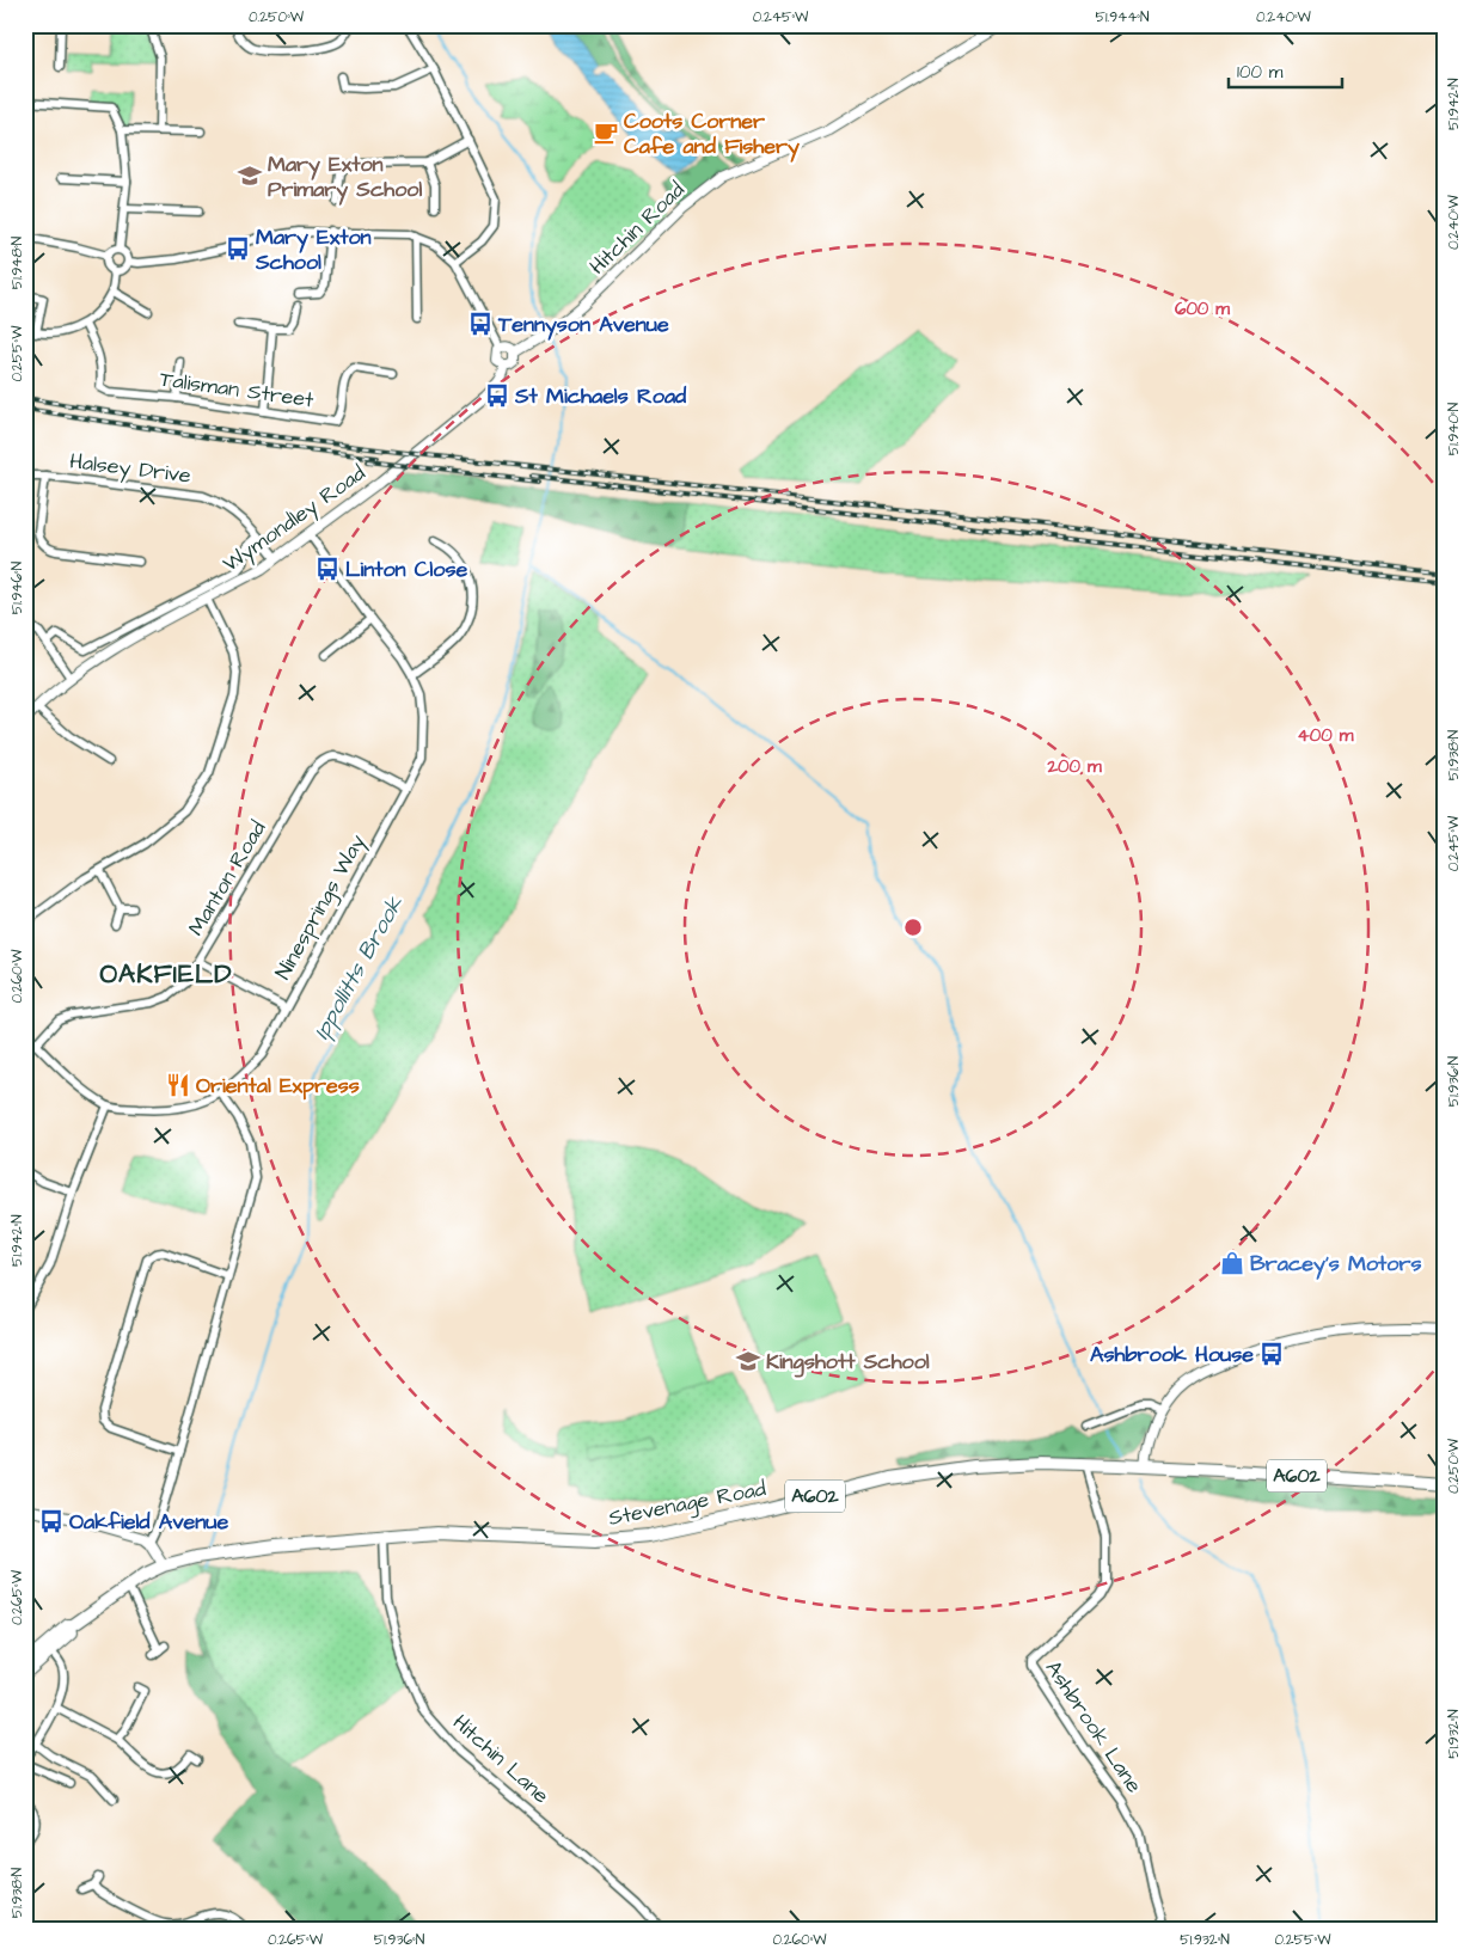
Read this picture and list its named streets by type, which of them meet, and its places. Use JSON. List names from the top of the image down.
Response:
{
  "streets": {
    "main road": ["A602", "Stevenage Road"],
    "street": [
      "Hitchin Road",
      "Talisman Street",
      "Halsey Drive",
      "Wymondley Road",
      "Manton Road",
      "Ninesprings Way",
      "Ashbrook Lane",
      "Hitchin Lane"
    ]
  },
  "crossings": [
    ["Hitchin Road", "Wymondley Road"],
    ["Halsey Drive", "Wymondley Road"],
    ["Wymondley Road", "Ninesprings Way"],
    ["Manton Road", "Ninesprings Way"],
    ["Stevenage Road", "Ashbrook Lane"],
    ["Stevenage Road", "Hitchin Lane"]
  ],
  "districts": ["OAKFIELD"],
  "water": ["Ippollitts Brook"],
  "places": {
    "cafe": ["Coots Corner Cafe and Fishery"],
    "school or university": ["Mary Exton Primary School", "Kingshott School"],
    "bus stop": [
      "Mary Exton School",
      "Tennyson Avenue",
      "St Michaels Road",
      "Linton Close",
      "Ashbrook House",
      "Oakfield Avenue"
    ],
    "restaurant": ["Oriental Express"],
    "shop": ["Bracey's Motors"]
  },
  "scale_bar": "100 m",
  "coordinates": [
    "0.250°W",
    "0.245°W",
    "51.944°N",
    "0.240°W",
    "51.942°N",
    "51.948°N",
    "0.255°W",
    "51.940°N",
    "51.946°N",
    "51.938°N",
    "0.260°W",
    "51.936°N",
    "0.265°W",
    "51.932°N"
  ],
  "rings": ["600 m", "400 m", "200 m"]
}
